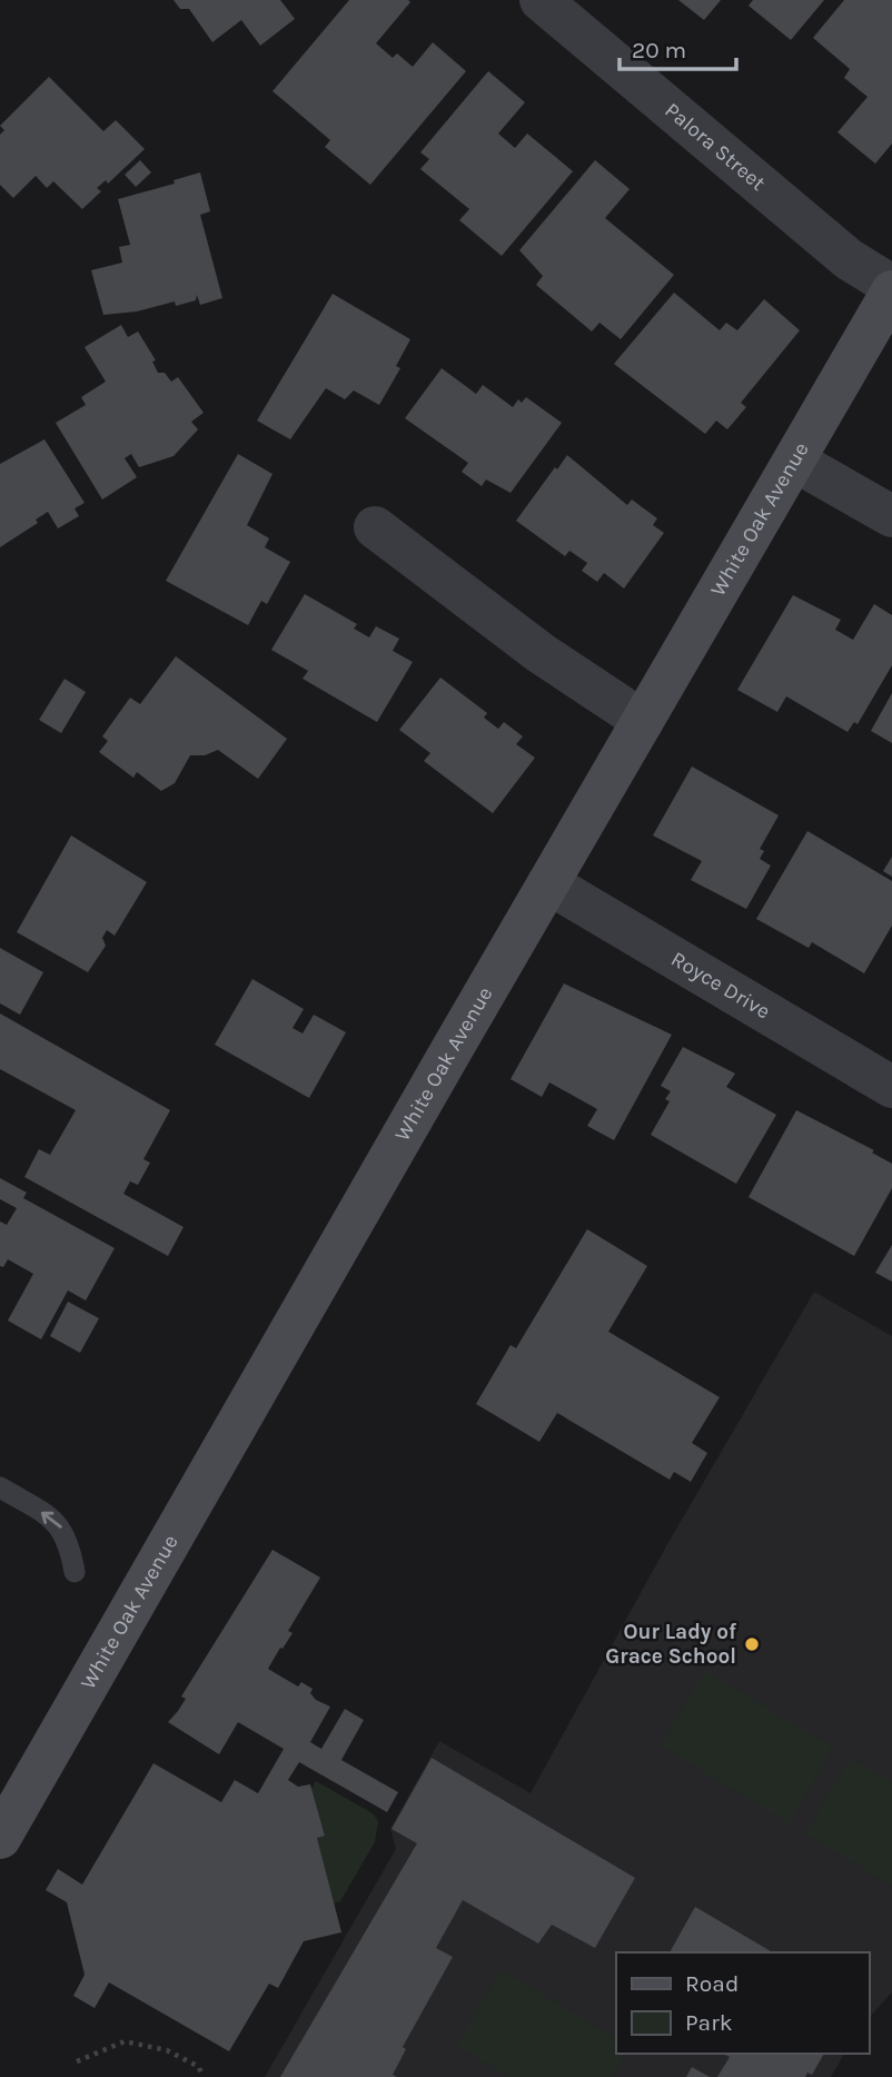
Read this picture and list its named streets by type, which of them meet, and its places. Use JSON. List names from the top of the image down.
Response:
{
  "streets": {
    "street": ["Palora Street", "White Oak Avenue", "Royce Drive"]
  },
  "crossings": [
    ["Palora Street", "White Oak Avenue"],
    ["White Oak Avenue", "Royce Drive"]
  ],
  "places": ["Our Lady of Grace School"],
  "legend": ["Road", "Park"],
  "scale_bar": "20 m"
}
